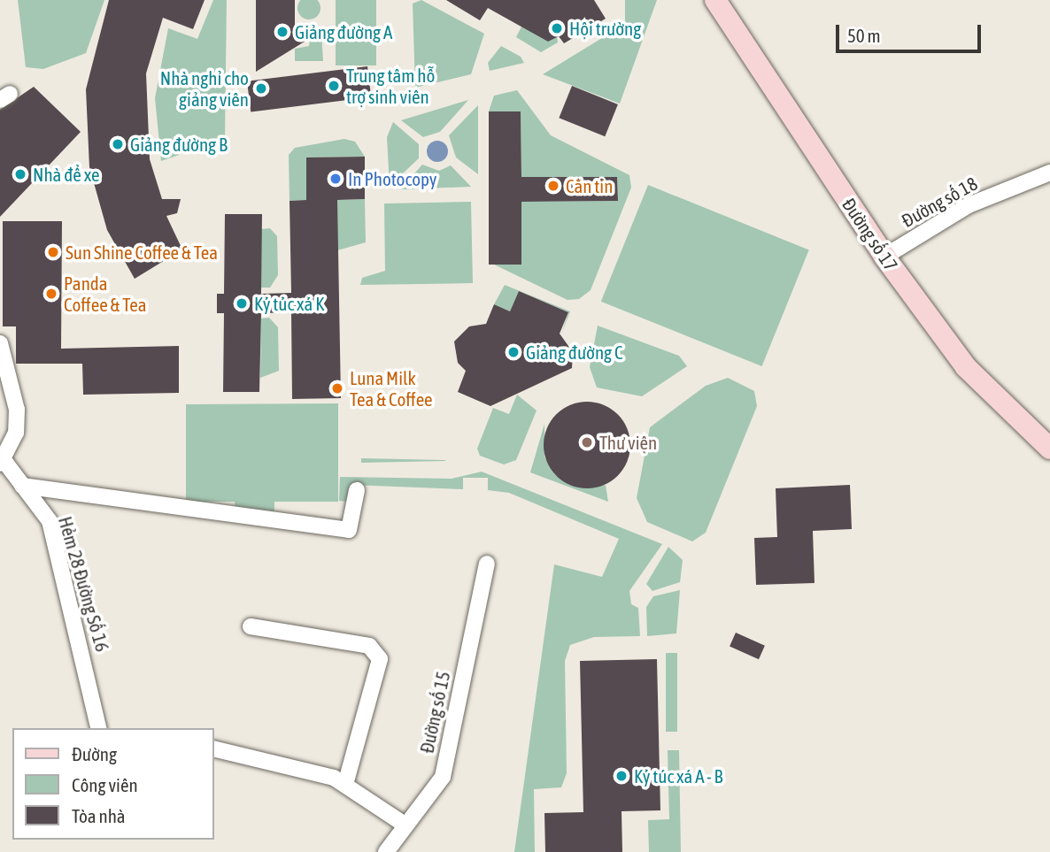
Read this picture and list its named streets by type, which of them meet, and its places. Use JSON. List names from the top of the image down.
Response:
{
  "streets": {
    "street": [
      "Đường số 18",
      "Đường số 17",
      "Hẻm 28 Đường Số 16",
      "Đường số 15"
    ]
  },
  "crossings": [
    ["Đường số 18", "Đường số 17"]
  ],
  "places": [
    "Hội trường",
    "Giảng đường A",
    "Trung tâm hỗ trợ sinh viên",
    "Nhà nghỉ cho giảng viên",
    "Giảng đường B",
    "Nhà để xe",
    "In Photocopy",
    "Căn tin",
    "Sun Shine Coffee & Tea",
    "Panda Coffee & Tea",
    "Ký túc xá K",
    "Giảng đường C",
    "Luna Milk Tea & Coffee",
    "Thư viện",
    "Ký túc xá A - B"
  ],
  "legend": ["Đường", "Công viên", "Tòa nhà"],
  "scale_bar": "50 m"
}
